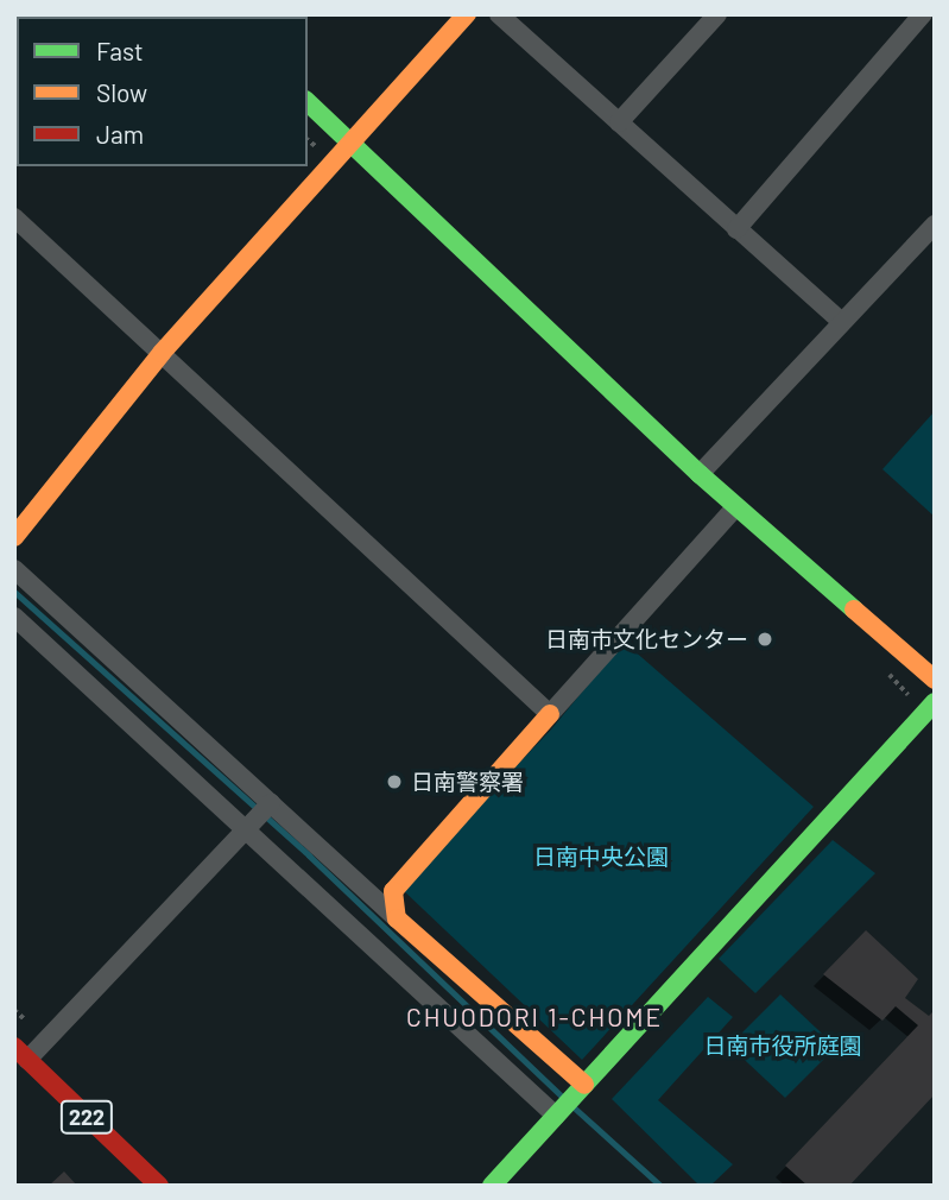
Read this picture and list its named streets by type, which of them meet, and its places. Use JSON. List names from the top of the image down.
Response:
{
  "streets": {
    "main road": ["222"]
  },
  "districts": ["CHUODORI 1-CHOME"],
  "parks": ["日南中央公園", "日南市役所庭園"],
  "places": ["日南市文化センター", "日南警察署"],
  "legend": ["Fast", "Slow", "Jam"]
}
